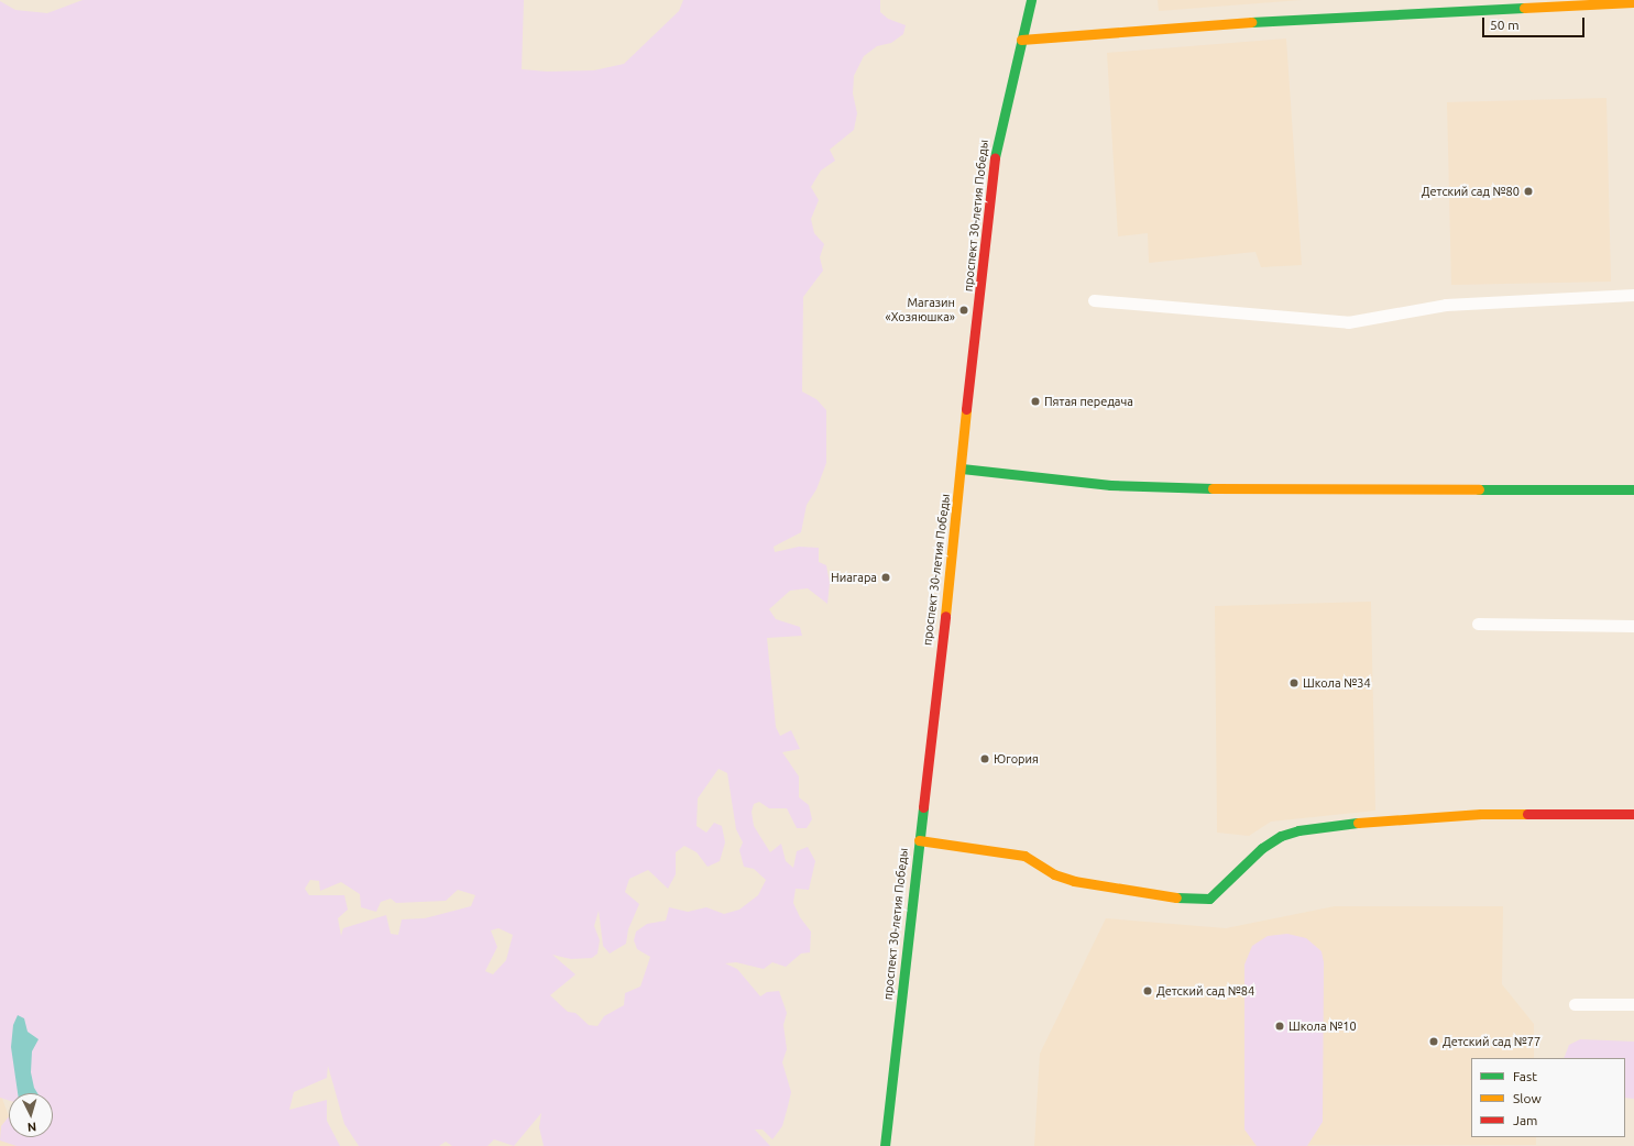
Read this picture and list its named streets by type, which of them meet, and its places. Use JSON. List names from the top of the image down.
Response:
{
  "streets": {
    "street": ["проспект 30-летия Победы"]
  },
  "places": [
    "Детский сад №80",
    "Магазин «Хозяюшка»",
    "Пятая передача",
    "Ниагара",
    "Школа №34",
    "Югория",
    "Детский сад №84",
    "Школа №10",
    "Детский сад №77"
  ],
  "legend": ["Fast", "Slow", "Jam"],
  "scale_bar": "50 m",
  "north": "bottom"
}
